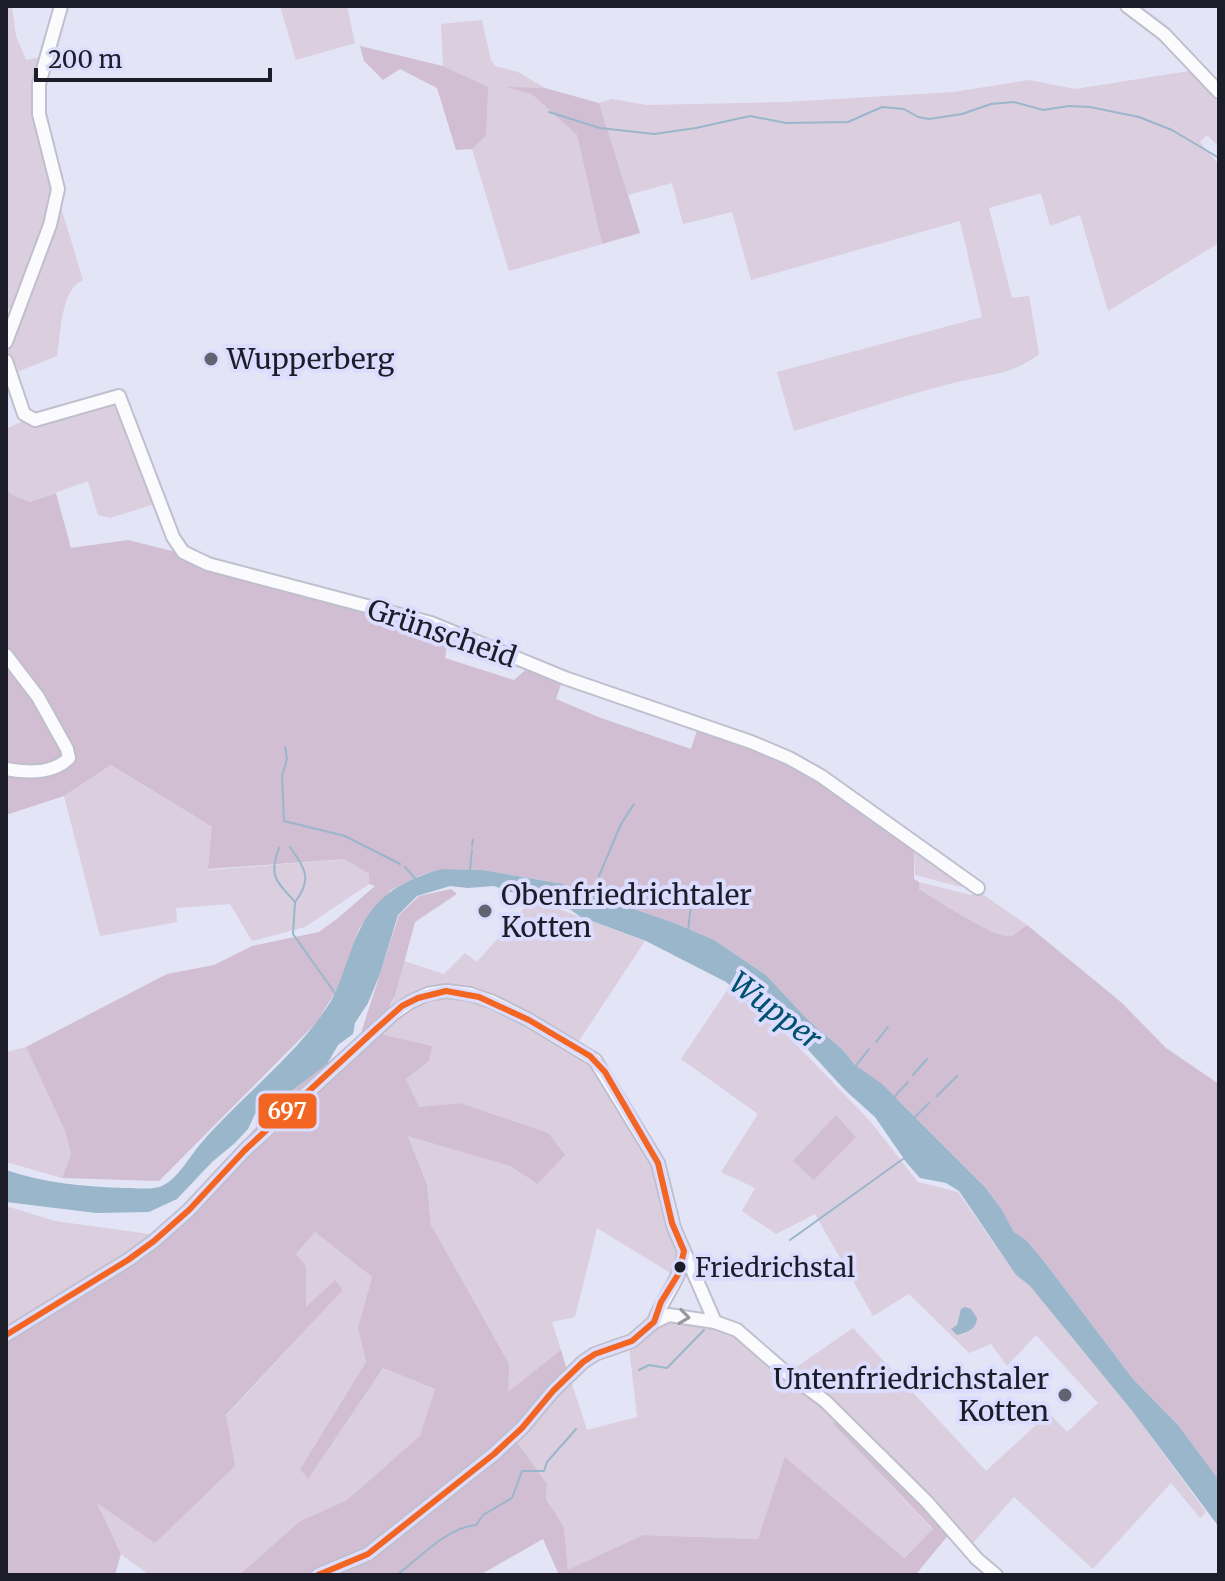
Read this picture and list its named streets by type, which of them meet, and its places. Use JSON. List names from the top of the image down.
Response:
{
  "streets": {
    "street": ["Grünscheid"]
  },
  "water": ["Wupper"],
  "places": [
    "Wupperberg",
    "Obenfriedrichtaler Kotten",
    "Friedrichstal",
    "Untenfriedrichstaler Kotten"
  ],
  "lines": ["transit line 697"],
  "scale_bar": "200 m"
}
